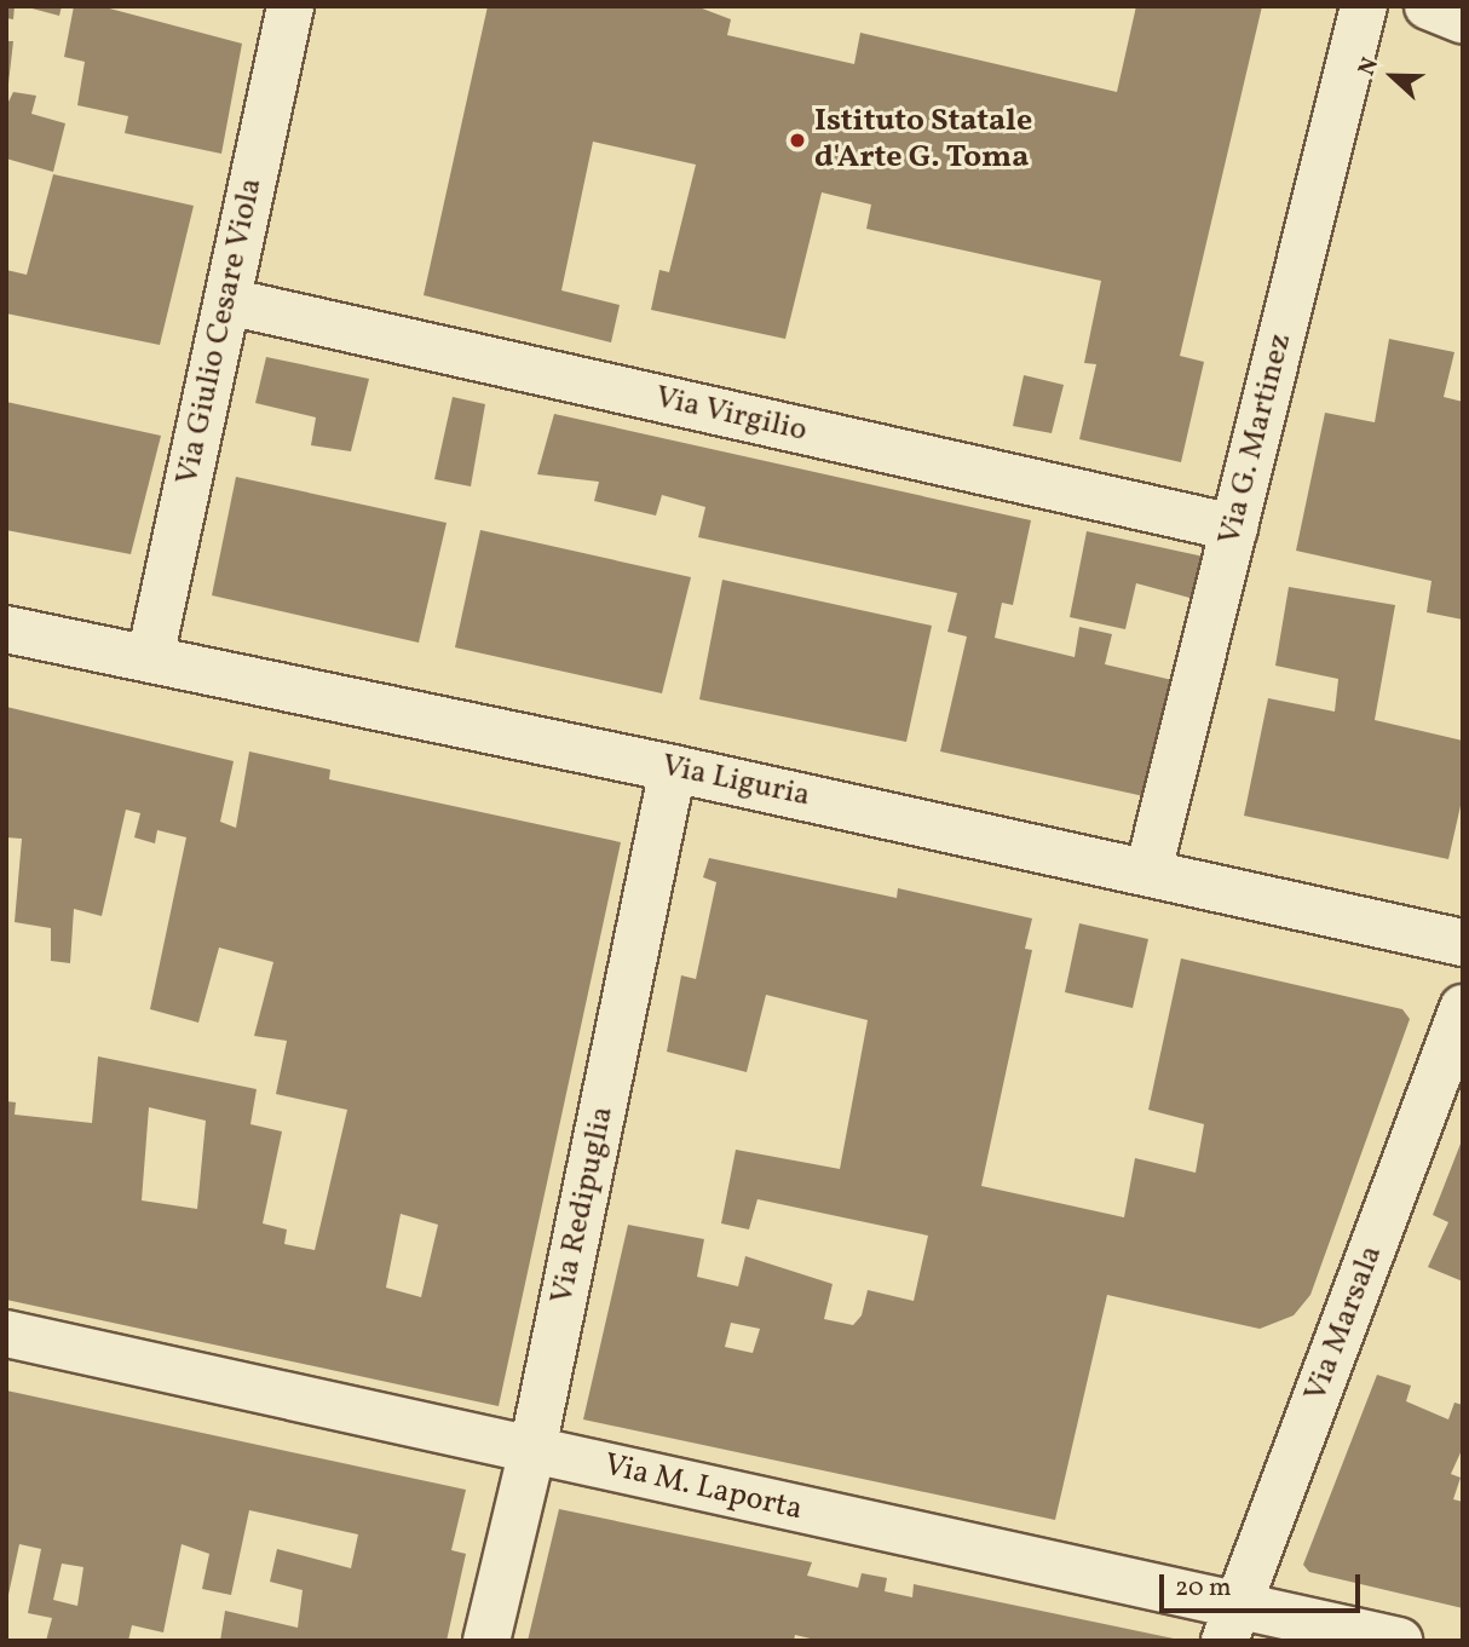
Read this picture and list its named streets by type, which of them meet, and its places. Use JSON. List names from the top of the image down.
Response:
{
  "streets": {
    "street": [
      "Via Giulio Cesare Viola",
      "Via Virgilio",
      "Via G. Martinez",
      "Via Liguria",
      "Via Redipuglia",
      "Via Marsala",
      "Via M. Laporta"
    ]
  },
  "crossings": [
    ["Via Giulio Cesare Viola", "Via Virgilio"],
    ["Via Giulio Cesare Viola", "Via Liguria"],
    ["Via Virgilio", "Via G. Martinez"],
    ["Via G. Martinez", "Via Liguria"],
    ["Via Liguria", "Via Redipuglia"],
    ["Via Redipuglia", "Via M. Laporta"],
    ["Via Marsala", "Via M. Laporta"]
  ],
  "places": ["Istituto Statale d'Arte G. Toma"],
  "scale_bar": "20 m",
  "north": "left"
}
